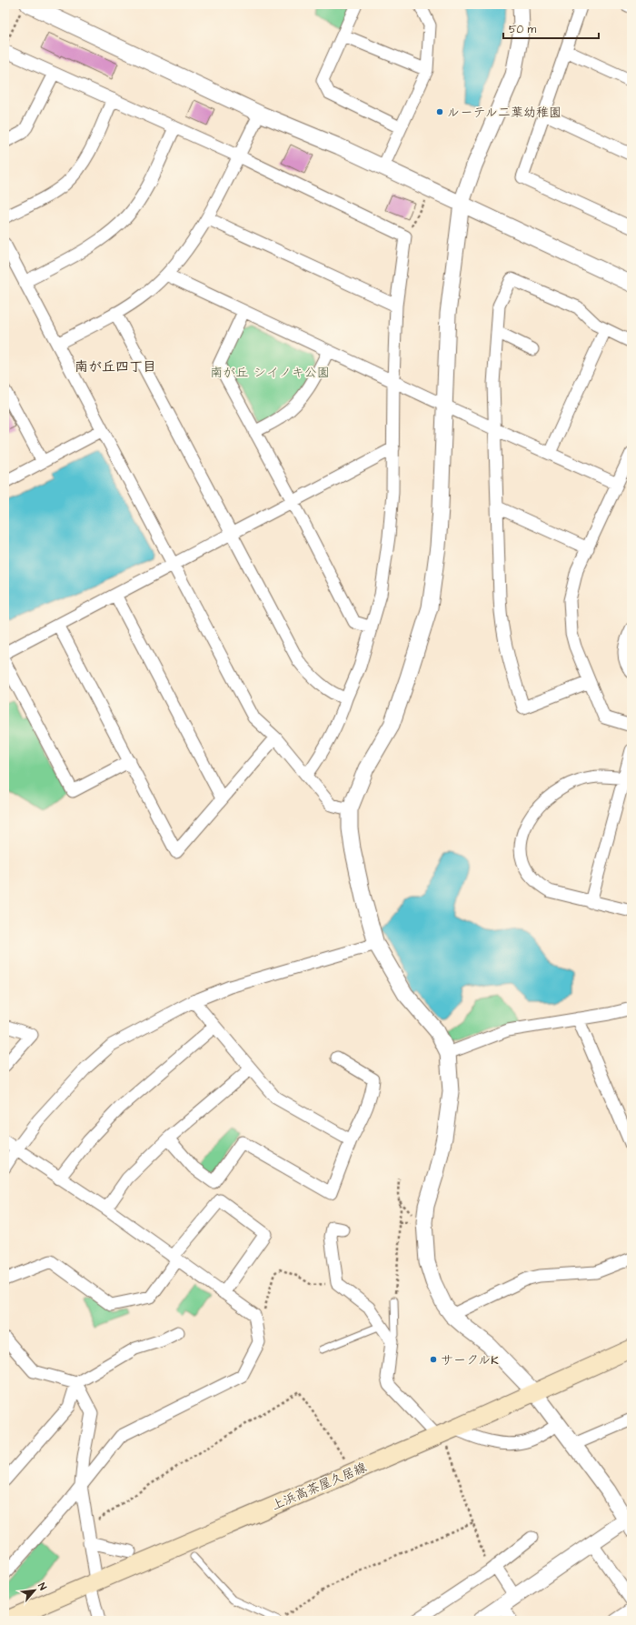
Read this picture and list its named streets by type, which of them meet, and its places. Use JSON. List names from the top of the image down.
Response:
{
  "streets": {
    "main road": ["上浜高茶屋久居線"]
  },
  "districts": ["南が丘四丁目"],
  "parks": ["南が丘 シイノキ公園"],
  "places": ["ルーテル二葉幼稚園", "サークルK"],
  "scale_bar": "50 m",
  "north": "top right"
}
